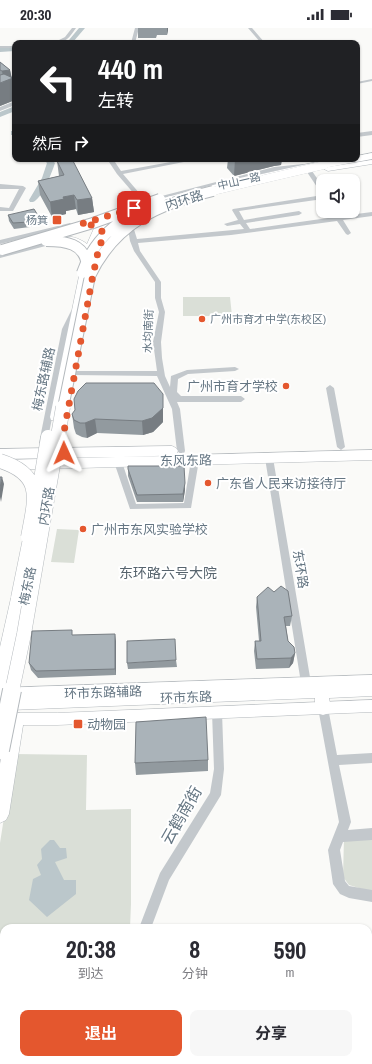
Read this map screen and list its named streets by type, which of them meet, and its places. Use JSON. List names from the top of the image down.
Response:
{
  "streets": {
    "highway": ["内环路", "东风东路", "环市东路"],
    "main road": ["中山一路", "梅东路", "环市东路辅路"],
    "street": ["水均南街", "东环路", "云鹤南街"]
  },
  "crossings": [
    ["中山一路", "水均南街"],
    ["内环路", "梅东路"],
    ["内环路", "环市东路辅路"],
    ["内环路", "环市东路"],
    ["东风东路", "东环路"],
    ["东风东路", "梅东路"],
    ["东环路", "环市东路辅路"],
    ["梅东路", "环市东路辅路"],
    ["梅东路", "环市东路"],
    ["环市东路辅路", "环市东路"],
    ["环市东路辅路", "云鹤南街"]
  ],
  "districts": ["东环路六号大院"],
  "places": {
    "transit": ["杨箕", "动物园"],
    "other": [
      "广州市育才中学(东校区)",
      "广州市育才学校",
      "广东省人民来访接待厅",
      "广州市东风实验学校"
    ]
  },
  "page": {
    "status": "20:30",
    "turn": ["440 m", "左转"],
    "then": "然后",
    "eta": [
      "20:38",
      "到达",
      "8",
      "分钟",
      "590",
      "m"
    ],
    "buttons": ["退出", "分享"]
  }
}
